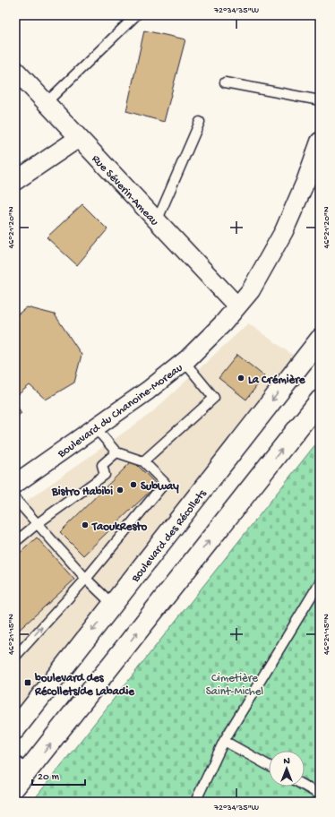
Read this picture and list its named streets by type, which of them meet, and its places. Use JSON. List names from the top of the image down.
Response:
{
  "streets": {
    "main road": ["Boulevard des Récollets"],
    "street": ["Rue Séverin-Ameau", "Boulevard du Chanoine-Moreau"]
  },
  "crossings": [
    ["Rue Séverin-Ameau", "Boulevard du Chanoine-Moreau"]
  ],
  "parks": ["Cimetière Saint-Michel"],
  "places": {
    "other": [
      "La Crémière",
      "Subway",
      "Bistro Habibi",
      "TaoukResto"
    ],
    "transit": ["boulevard des Récollets/de Labadie"]
  },
  "scale_bar": "20 m",
  "north": "top",
  "coordinates": ["72°34'35\"W", "46°21'20\"N", "46°21'15\"N"]
}
